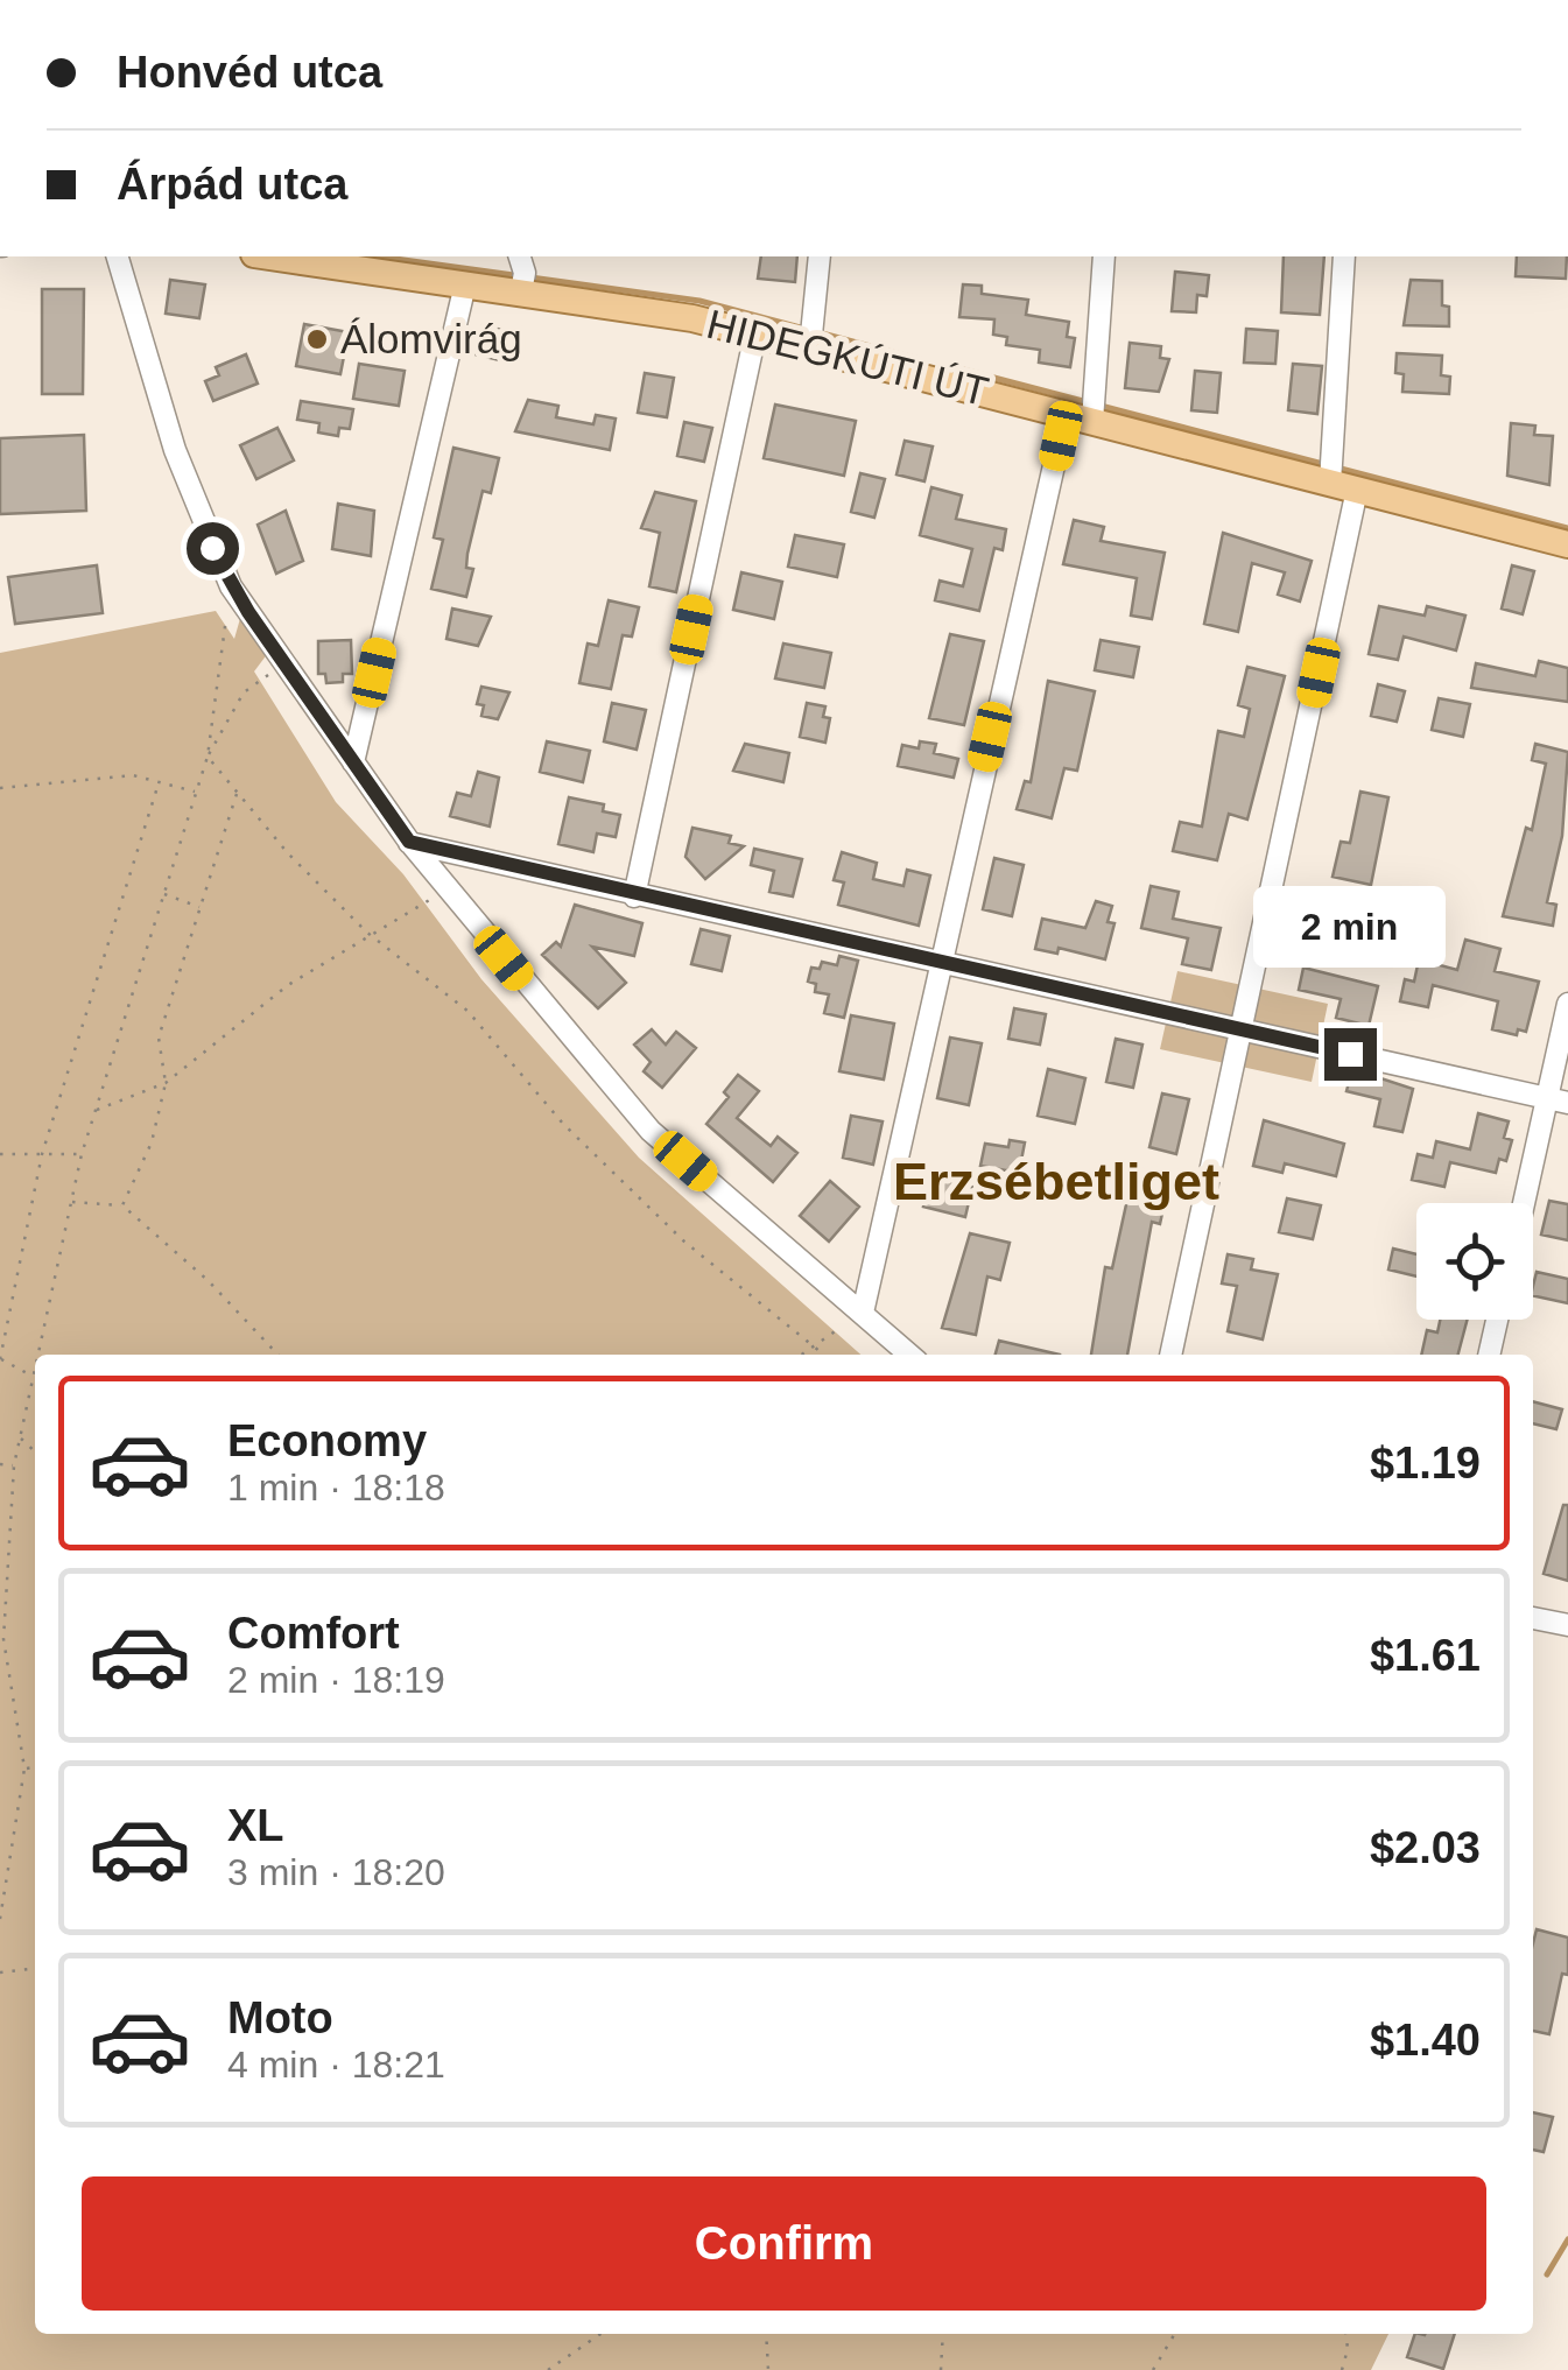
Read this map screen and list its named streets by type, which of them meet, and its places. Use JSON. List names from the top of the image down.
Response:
{
  "streets": {
    "main road": ["HIDEGKÚTI ÚT"]
  },
  "districts": ["Erzsébetliget"],
  "places": ["Álomvirág"],
  "page": {
    "banner": ["Honvéd utca", "Árpád utca"],
    "bubble": "2 min",
    "list": [
      {
        "name": "Economy",
        "note": "1 min · 18:18",
        "value": "$1.19"
      },
      {
        "name": "Comfort",
        "note": "2 min · 18:19",
        "value": "$1.61"
      },
      {
        "name": "XL",
        "note": "3 min · 18:20",
        "value": "$2.03"
      },
      {
        "name": "Moto",
        "note": "4 min · 18:21",
        "value": "$1.40"
      }
    ],
    "buttons": "Confirm"
  }
}
